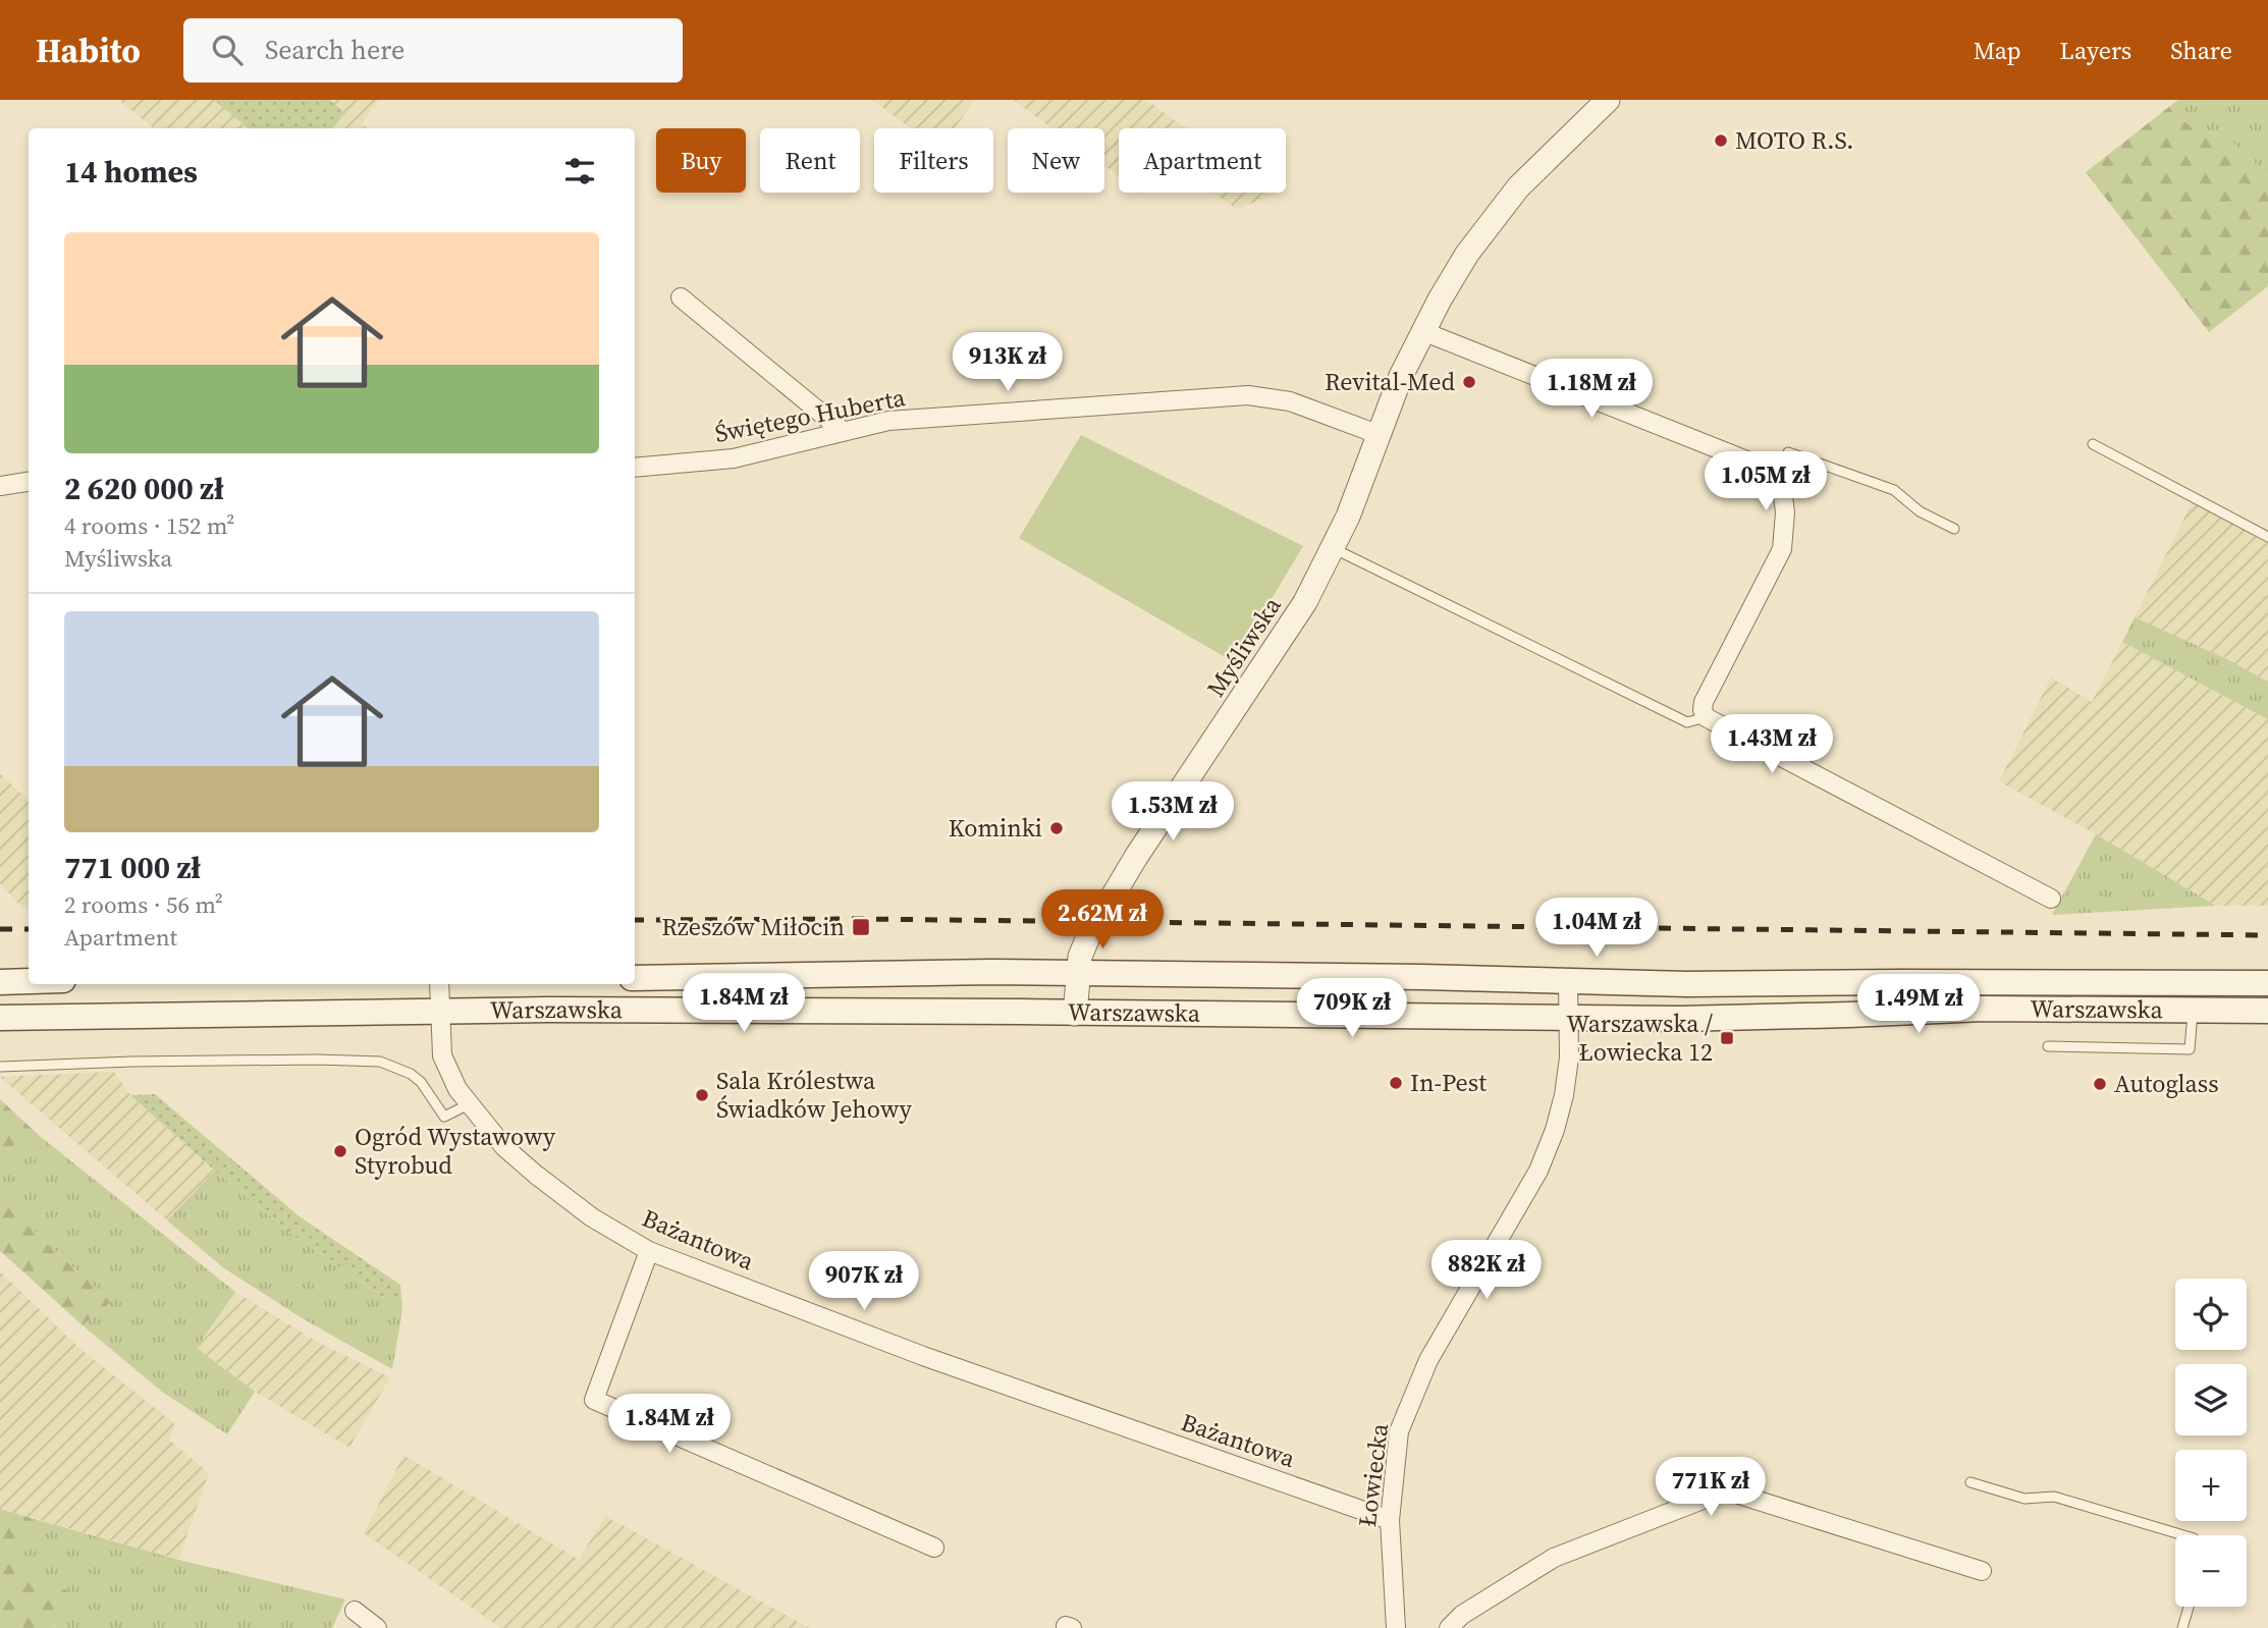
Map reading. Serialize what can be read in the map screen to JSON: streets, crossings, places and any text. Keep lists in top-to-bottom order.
{
  "streets": {
    "main road": ["Warszawska"],
    "street": [
      "Świętego Huberta",
      "Myśliwska",
      "Bażantowa",
      "Łowiecka"
    ]
  },
  "crossings": [
    ["Świętego Huberta", "Myśliwska"],
    ["Myśliwska", "Warszawska"],
    ["Warszawska", "Bażantowa"],
    ["Warszawska", "Łowiecka"],
    ["Bażantowa", "Łowiecka"]
  ],
  "places": {
    "other": [
      "MOTO R.S.",
      "Revital-Med",
      "Kominki",
      "In-Pest",
      "Autoglass",
      "Sala Królestwa Świadków Jehowy",
      "Ogród Wystawowy Styrobud"
    ],
    "transit": ["Rzeszów Miłocin", "Warszawska / Łowiecka 12"]
  },
  "page": {
    "header": "Habito",
    "search": "Search here",
    "nav": ["Map", "Layers", "Share"],
    "chip": [
      "Buy",
      "Rent",
      "Filters",
      "New",
      "Apartment"
    ],
    "heading": "14 homes",
    "list": [
      {
        "name": "2 620 000 zł",
        "note": "4 rooms · 152 m² · Myśliwska"
      },
      {
        "name": "771 000 zł",
        "note": "2 rooms · 56 m² · Apartment"
      }
    ],
    "price": [
      "913K zł",
      "1.18M zł",
      "1.05M zł",
      "1.43M zł",
      "1.53M zł",
      "2.62M zł",
      "1.04M zł",
      "1.84M zł",
      "1.49M zł",
      "709K zł",
      "882K zł",
      "907K zł",
      "1.84M zł",
      "771K zł"
    ],
    "map_buttons": ["+", "−"]
  }
}
